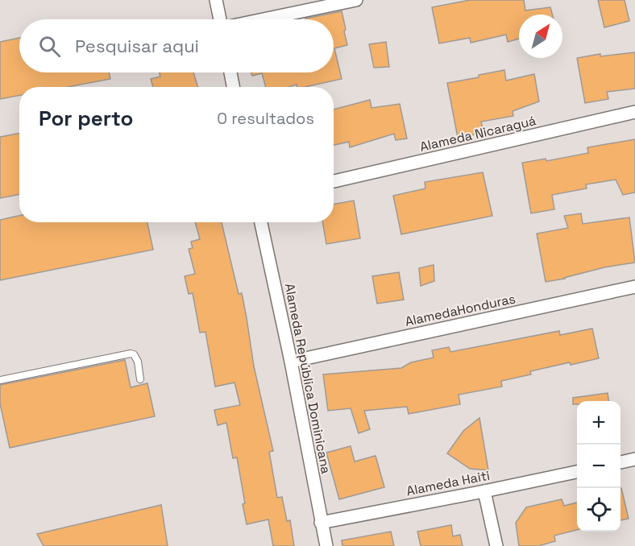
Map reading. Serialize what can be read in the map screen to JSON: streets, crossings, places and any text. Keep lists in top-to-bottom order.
{
  "streets": {
    "street": [
      "Alameda Nicaraguá",
      "AlamedaHonduras",
      "Alameda República Dominicana",
      "Alameda Haiti"
    ]
  },
  "crossings": [
    ["AlamedaHonduras", "Alameda República Dominicana"],
    ["Alameda República Dominicana", "Alameda Haiti"]
  ],
  "north": "top right",
  "page": {
    "search": "Pesquisar aqui",
    "heading": ["Por perto", "0 resultados"],
    "map_buttons": ["+", "−"]
  }
}
